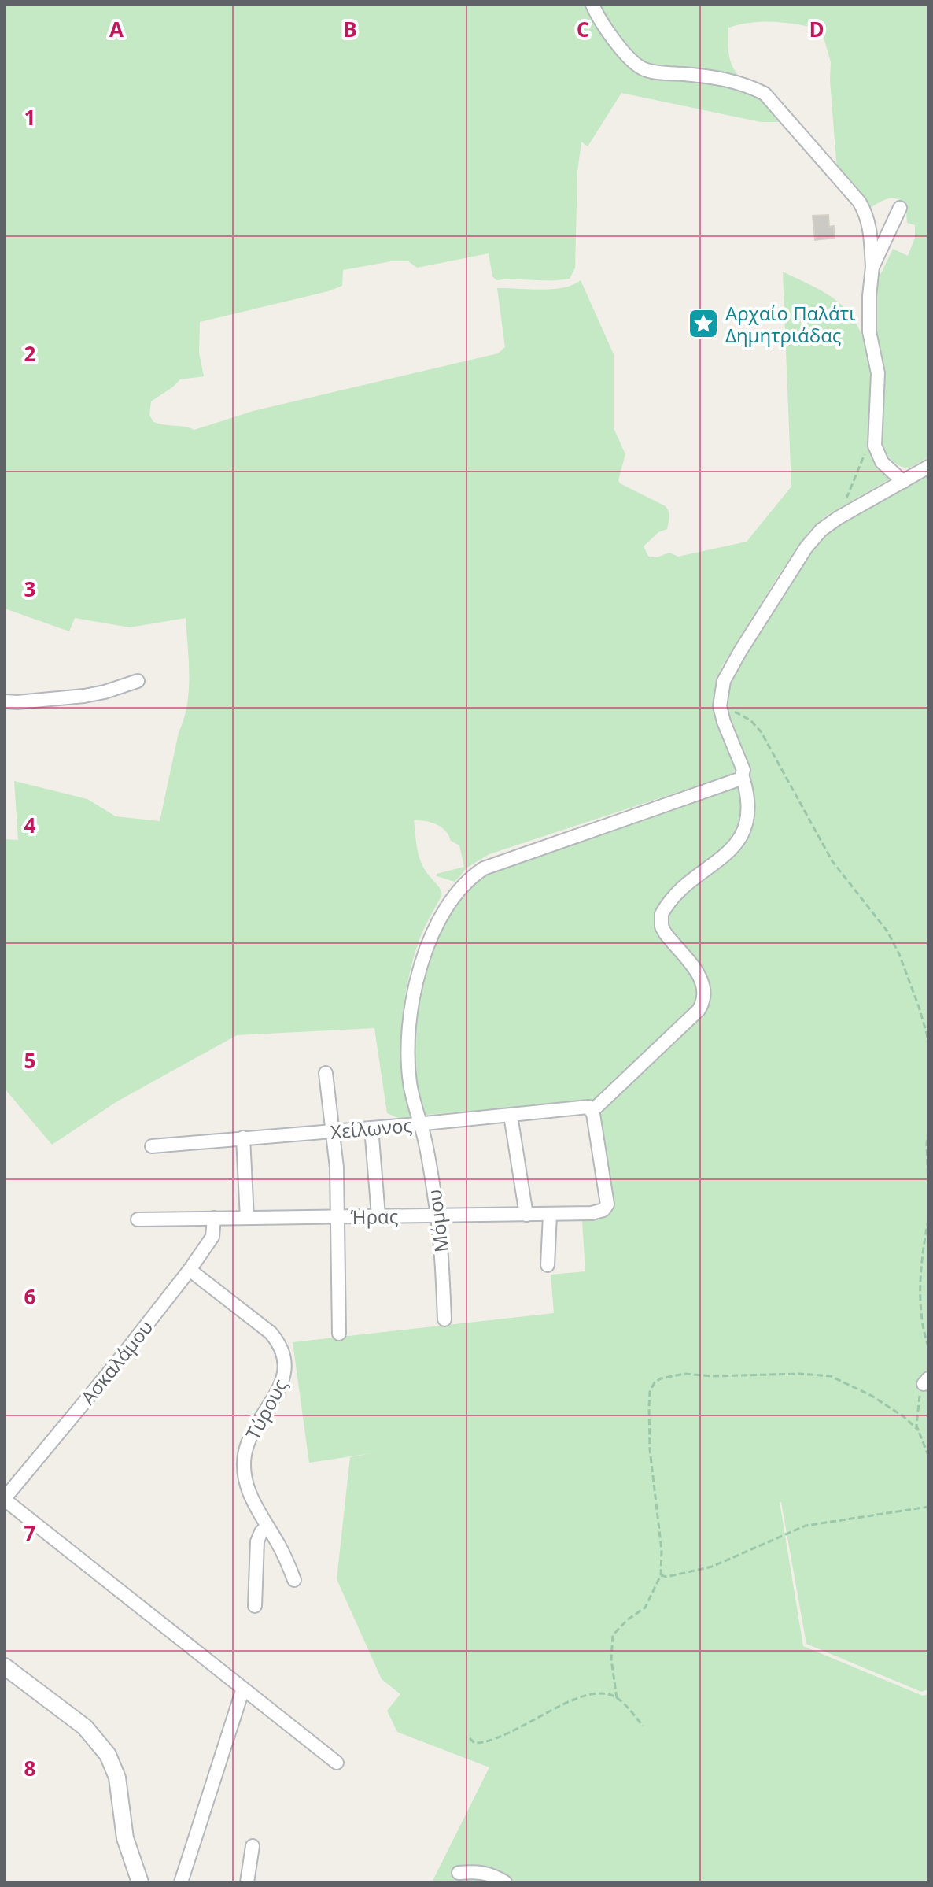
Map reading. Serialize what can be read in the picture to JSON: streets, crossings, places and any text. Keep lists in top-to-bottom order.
{
  "streets": {
    "street": [
      "Χείλωνος",
      "Ήρας",
      "Μόμου",
      "Ασκαλάμου",
      "Τύρους"
    ]
  },
  "crossings": [
    ["Χείλωνος", "Ήρας"],
    ["Χείλωνος", "Μόμου"],
    ["Ήρας", "Μόμου"],
    ["Ήρας", "Ασκαλάμου"],
    ["Ασκαλάμου", "Τύρους"]
  ],
  "places": {
    "place": ["Αρχαίο Παλάτι Δημητριάδας"]
  },
  "grid": {
    "columns": [
      "A",
      "B",
      "C",
      "D"
    ],
    "rows": [
      "1",
      "2",
      "3",
      "4",
      "5",
      "6",
      "7",
      "8"
    ]
  }
}
